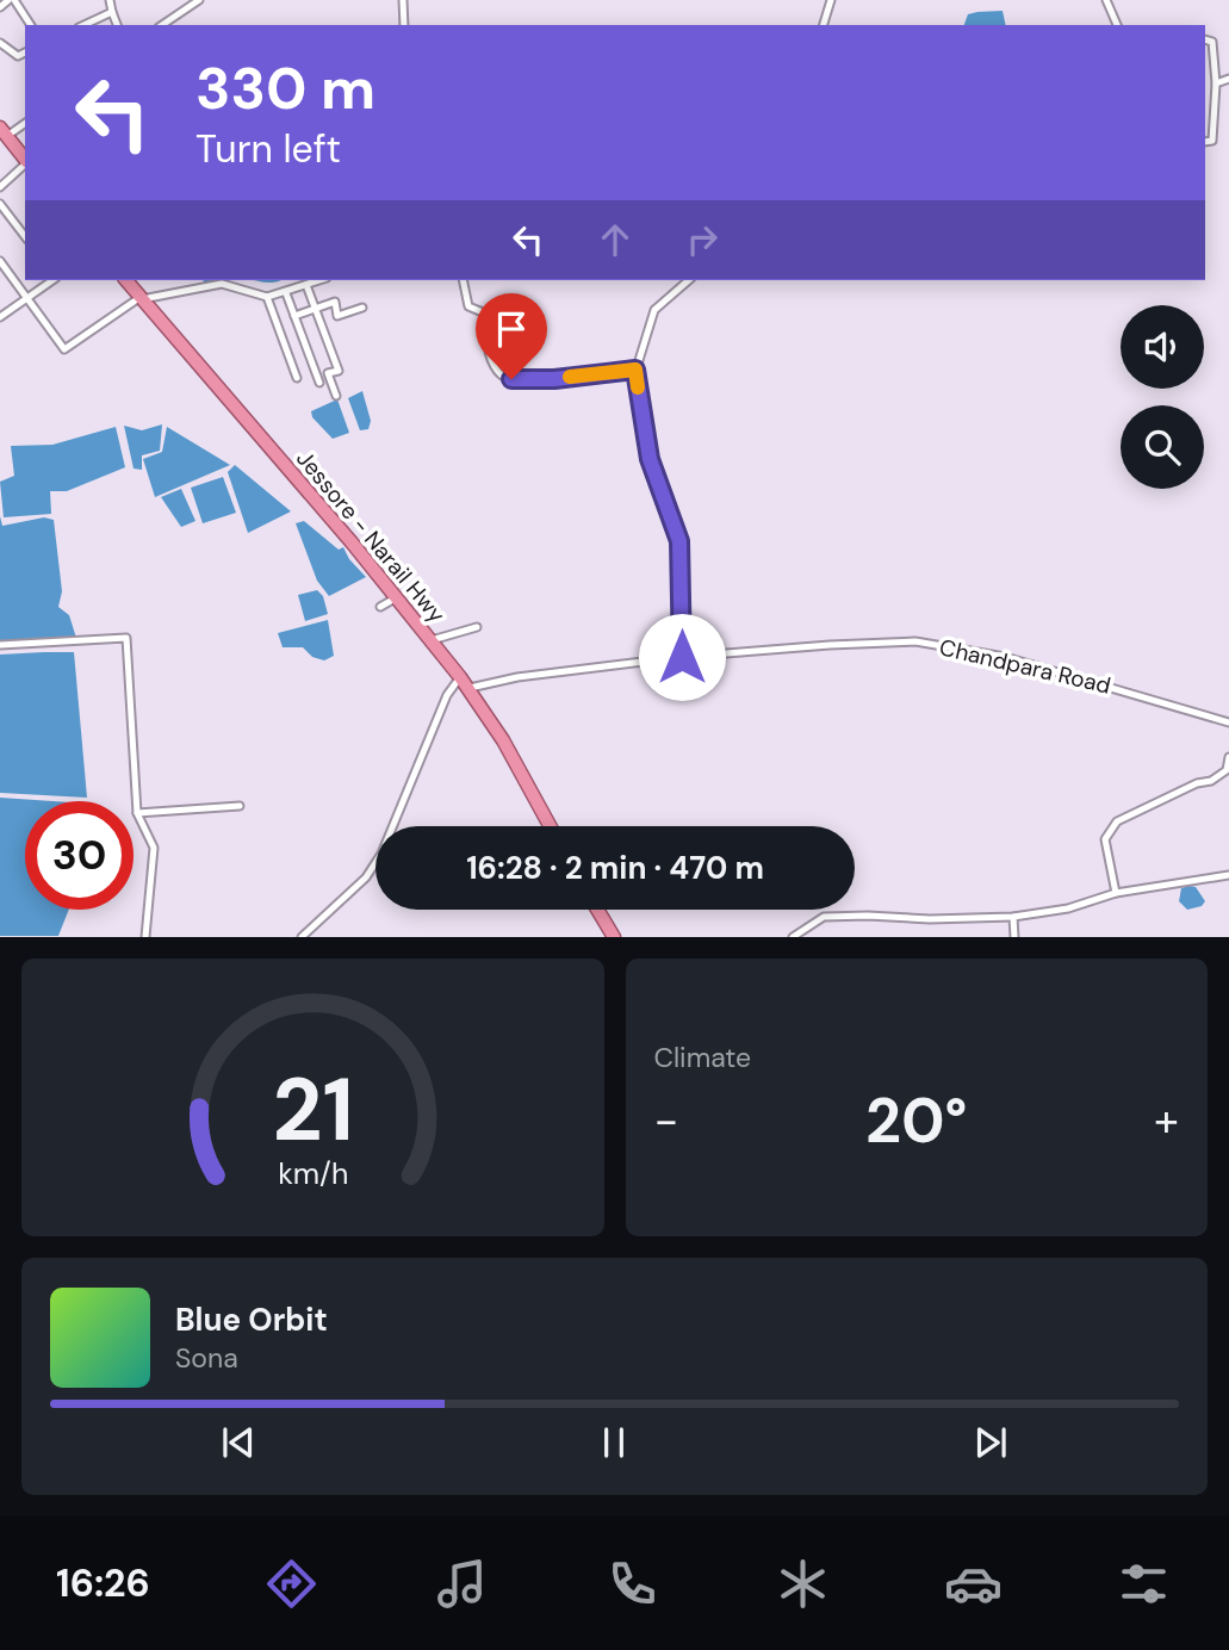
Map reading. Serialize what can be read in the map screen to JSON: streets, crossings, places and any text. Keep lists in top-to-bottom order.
{
  "streets": {
    "highway": ["Jessore - Narail Hwy"],
    "street": ["Chandpara Road"]
  },
  "crossings": [
    ["Jessore - Narail Hwy", "Chandpara Road"]
  ],
  "page": {
    "turn": ["330 m", "Turn left"],
    "limit": "30",
    "trip": "16:28 · 2 min · 470 m",
    "tile": "Climate",
    "heat": ["−", "20°", "+"],
    "song": ["Blue Orbit", "Sona"],
    "tabs": "16:26",
    "gauge": ["21", "km/h"]
  }
}
